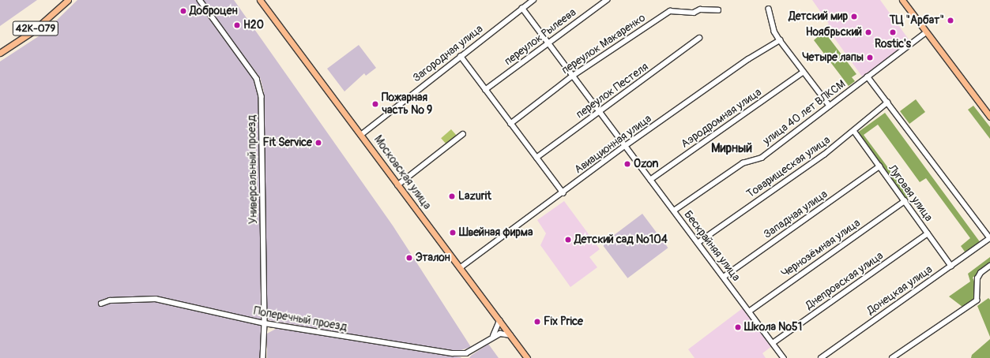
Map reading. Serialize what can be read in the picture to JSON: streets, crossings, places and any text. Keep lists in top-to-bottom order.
{
  "streets": {
    "main road": ["42К-079", "Московская улица"],
    "street": [
      "переулок Рылеева",
      "переулок Макаренко",
      "Загородная улица",
      "переулок Пестеля",
      "улица 40 лет ВЛКСМ",
      "Аэродромная улица",
      "Авиационная улица",
      "Товарищеская улица",
      "Универсальный проезд",
      "Луговая улица",
      "Западная улица",
      "Бескрайняя улица",
      "Чернозёмная улица",
      "Днепровская улица",
      "Донецкая улица",
      "Поперечный проезд"
    ]
  },
  "crossings": [
    ["переулок Рылеева", "Бескрайняя улица"],
    ["переулок Макаренко", "Бескрайняя улица"],
    ["Загородная улица", "Московская улица"],
    ["Загородная улица", "Бескрайняя улица"],
    ["переулок Пестеля", "Бескрайняя улица"],
    ["улица 40 лет ВЛКСМ", "Бескрайняя улица"],
    ["Аэродромная улица", "Бескрайняя улица"],
    ["Авиационная улица", "Московская улица"],
    ["Авиационная улица", "Бескрайняя улица"],
    ["Товарищеская улица", "Луговая улица"],
    ["Товарищеская улица", "Бескрайняя улица"],
    ["Универсальный проезд", "Поперечный проезд"],
    ["Московская улица", "Поперечный проезд"],
    ["Луговая улица", "Западная улица"],
    ["Луговая улица", "Чернозёмная улица"],
    ["Луговая улица", "Днепровская улица"],
    ["Луговая улица", "Донецкая улица"],
    ["Западная улица", "Бескрайняя улица"],
    ["Бескрайняя улица", "Чернозёмная улица"],
    ["Бескрайняя улица", "Днепровская улица"]
  ],
  "districts": ["Мирный"],
  "places": [
    "Доброцен",
    "Детский мир",
    "ТЦ \"Арбат\"",
    "Н2О",
    "Ноябрьский",
    "Rostic's",
    "Четыре лапы",
    "Пожарная часть № 9",
    "Fit Service",
    "Ozon",
    "Lazurit",
    "Швейная фирма",
    "Детский сад №104",
    "Эталон",
    "Fix Price",
    "Школа №51"
  ]
}
